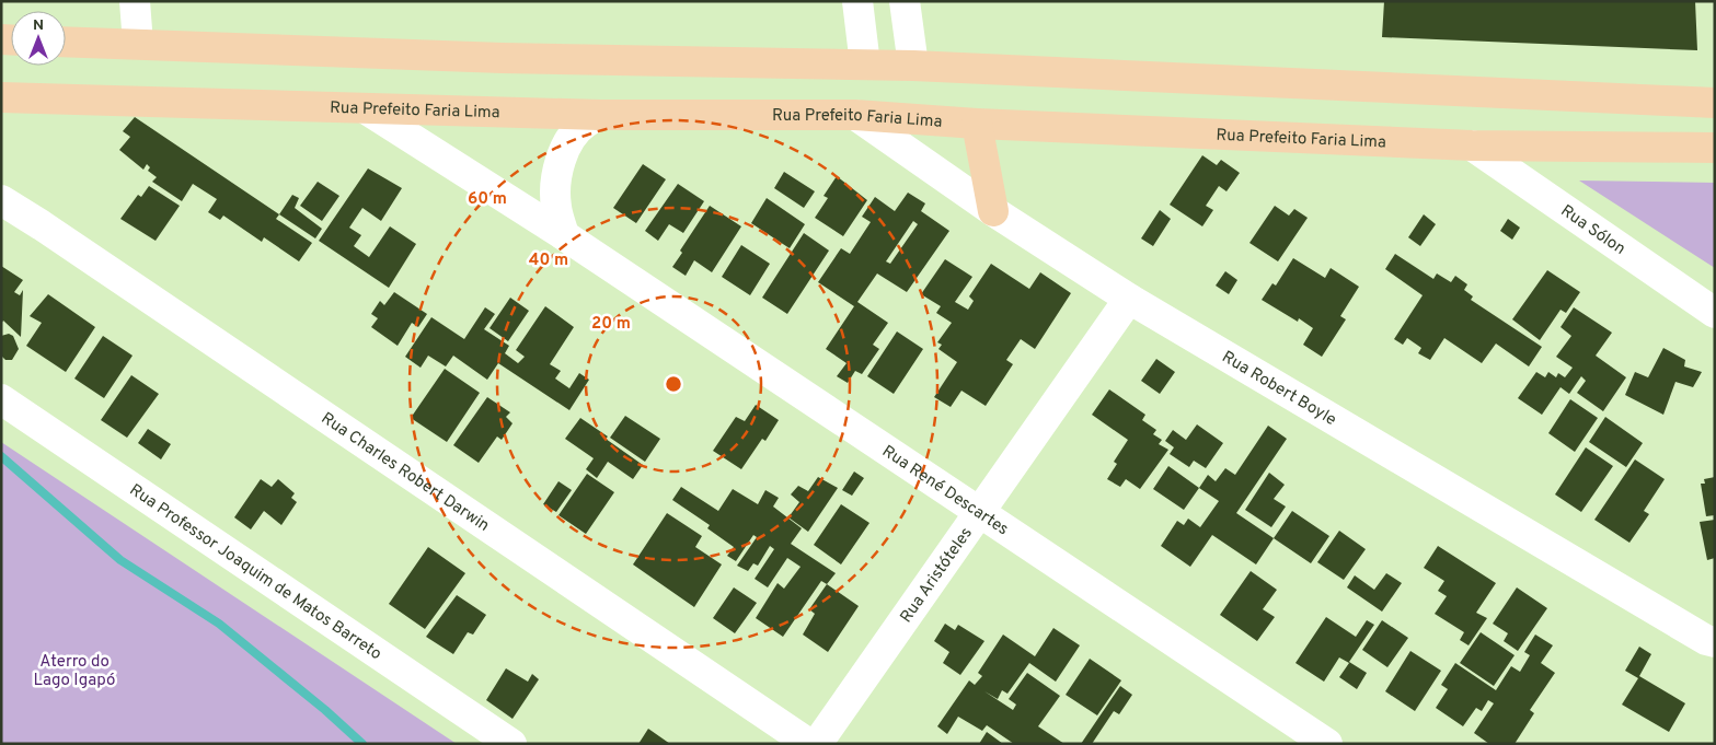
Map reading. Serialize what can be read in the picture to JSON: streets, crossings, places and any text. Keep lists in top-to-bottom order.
{
  "streets": {
    "main road": ["Rua Prefeito Faria Lima"],
    "street": [
      "Rua Sólon",
      "Rua Robert Boyle",
      "Rua Charles Robert Darwin",
      "Rua René Descartes",
      "Rua Professor Joaquim de Matos Barreto",
      "Rua Aristóteles"
    ]
  },
  "crossings": [
    ["Rua Prefeito Faria Lima", "Rua Sólon"],
    ["Rua Prefeito Faria Lima", "Rua Robert Boyle"],
    ["Rua Prefeito Faria Lima", "Rua René Descartes"],
    ["Rua Robert Boyle", "Rua Aristóteles"],
    ["Rua René Descartes", "Rua Aristóteles"]
  ],
  "parks": ["Aterro do Lago Igapó"],
  "north": "top",
  "rings": ["60 m", "40 m", "20 m"]
}
